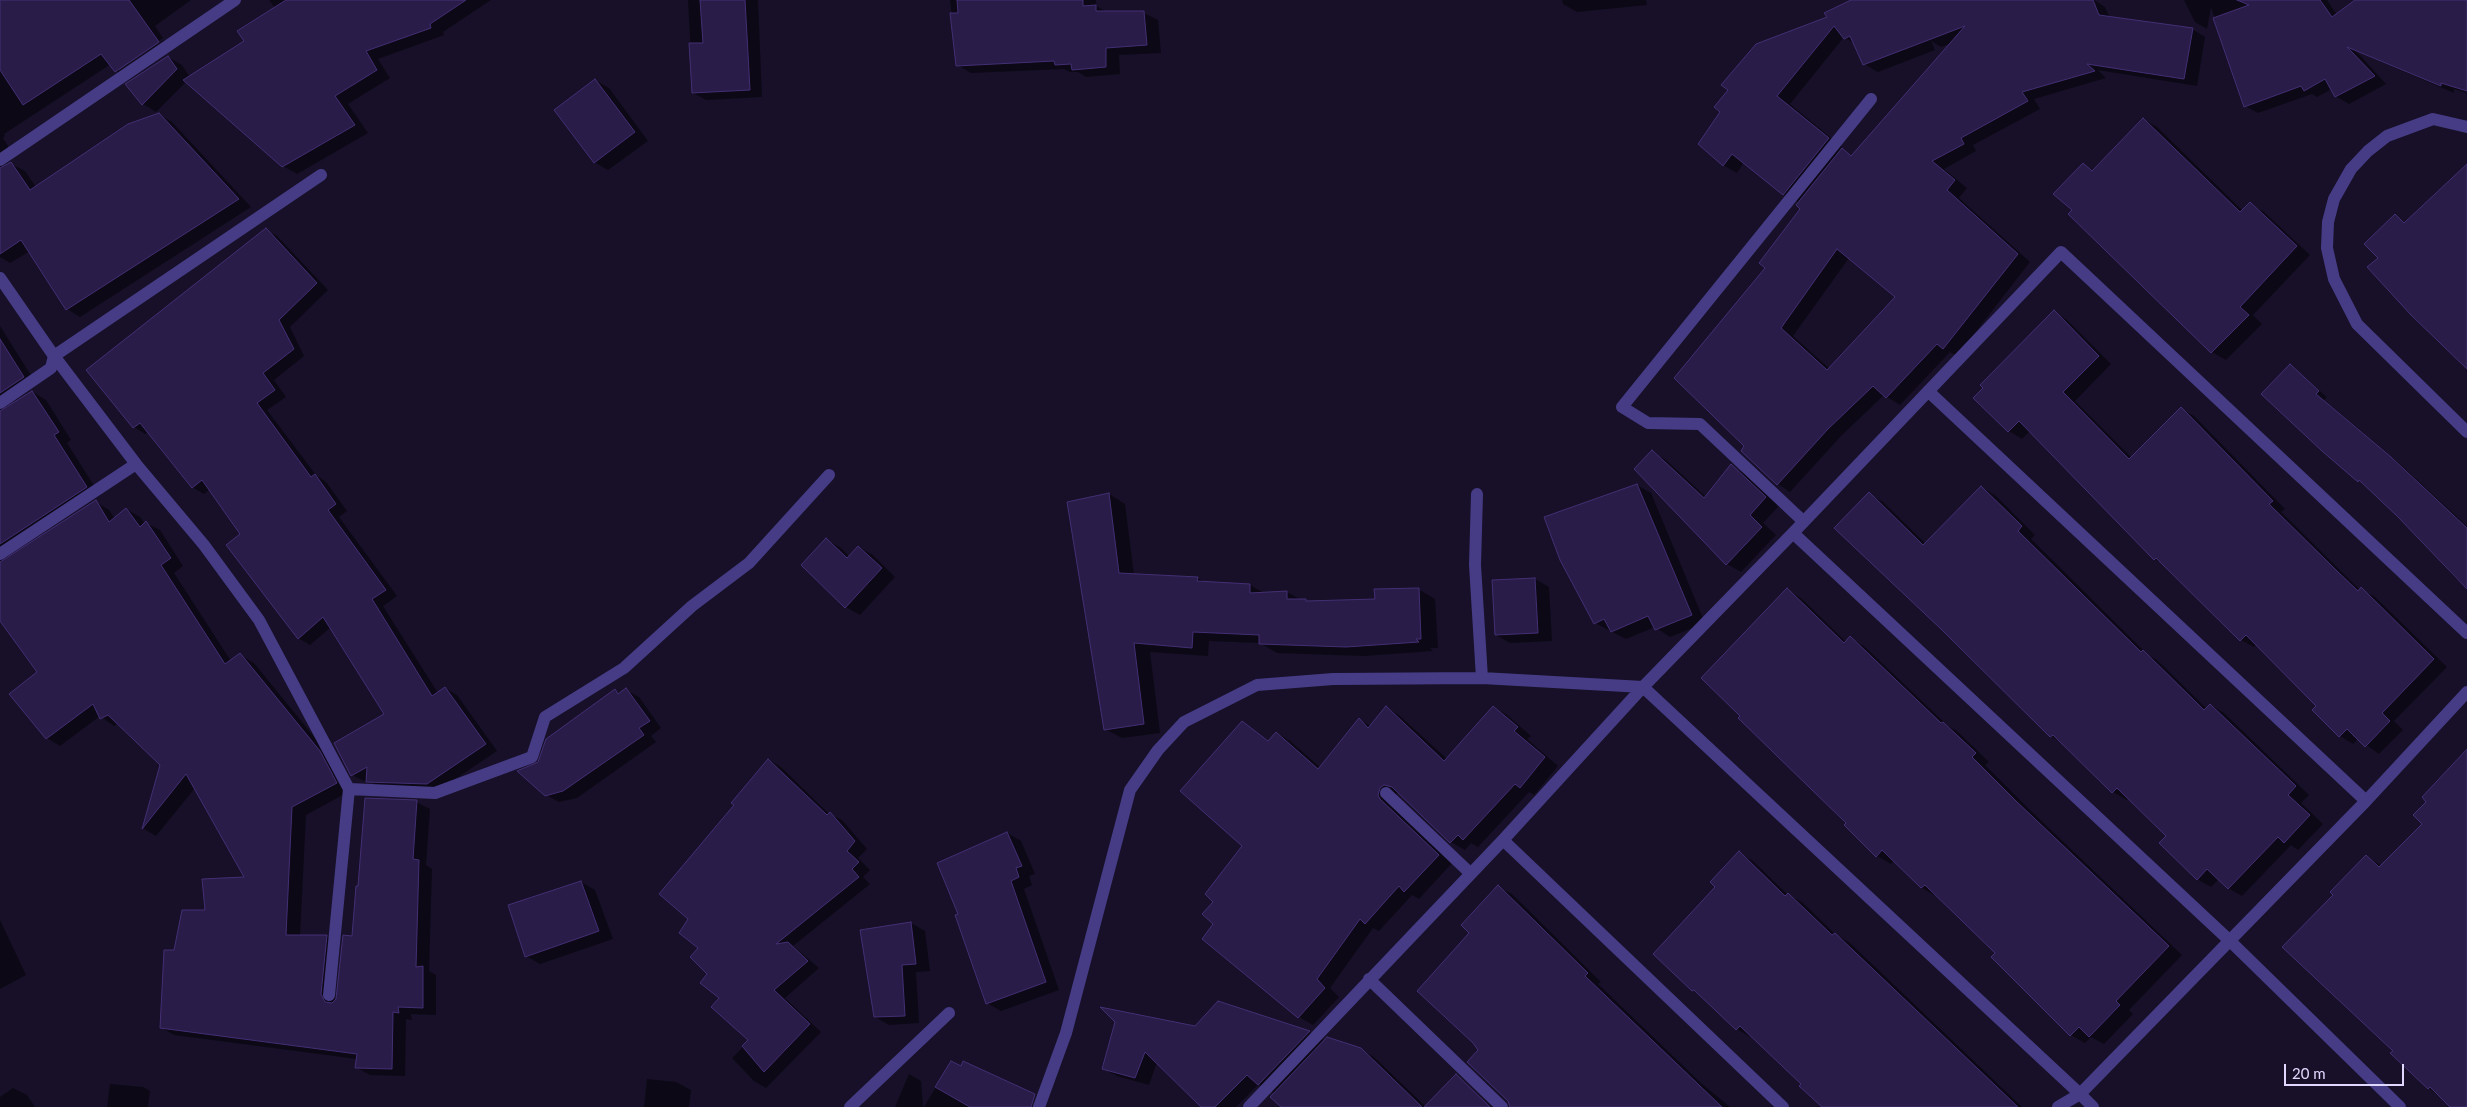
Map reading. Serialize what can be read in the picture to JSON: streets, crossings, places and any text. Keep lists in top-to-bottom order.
{
  "scale_bar": "20 m"
}
